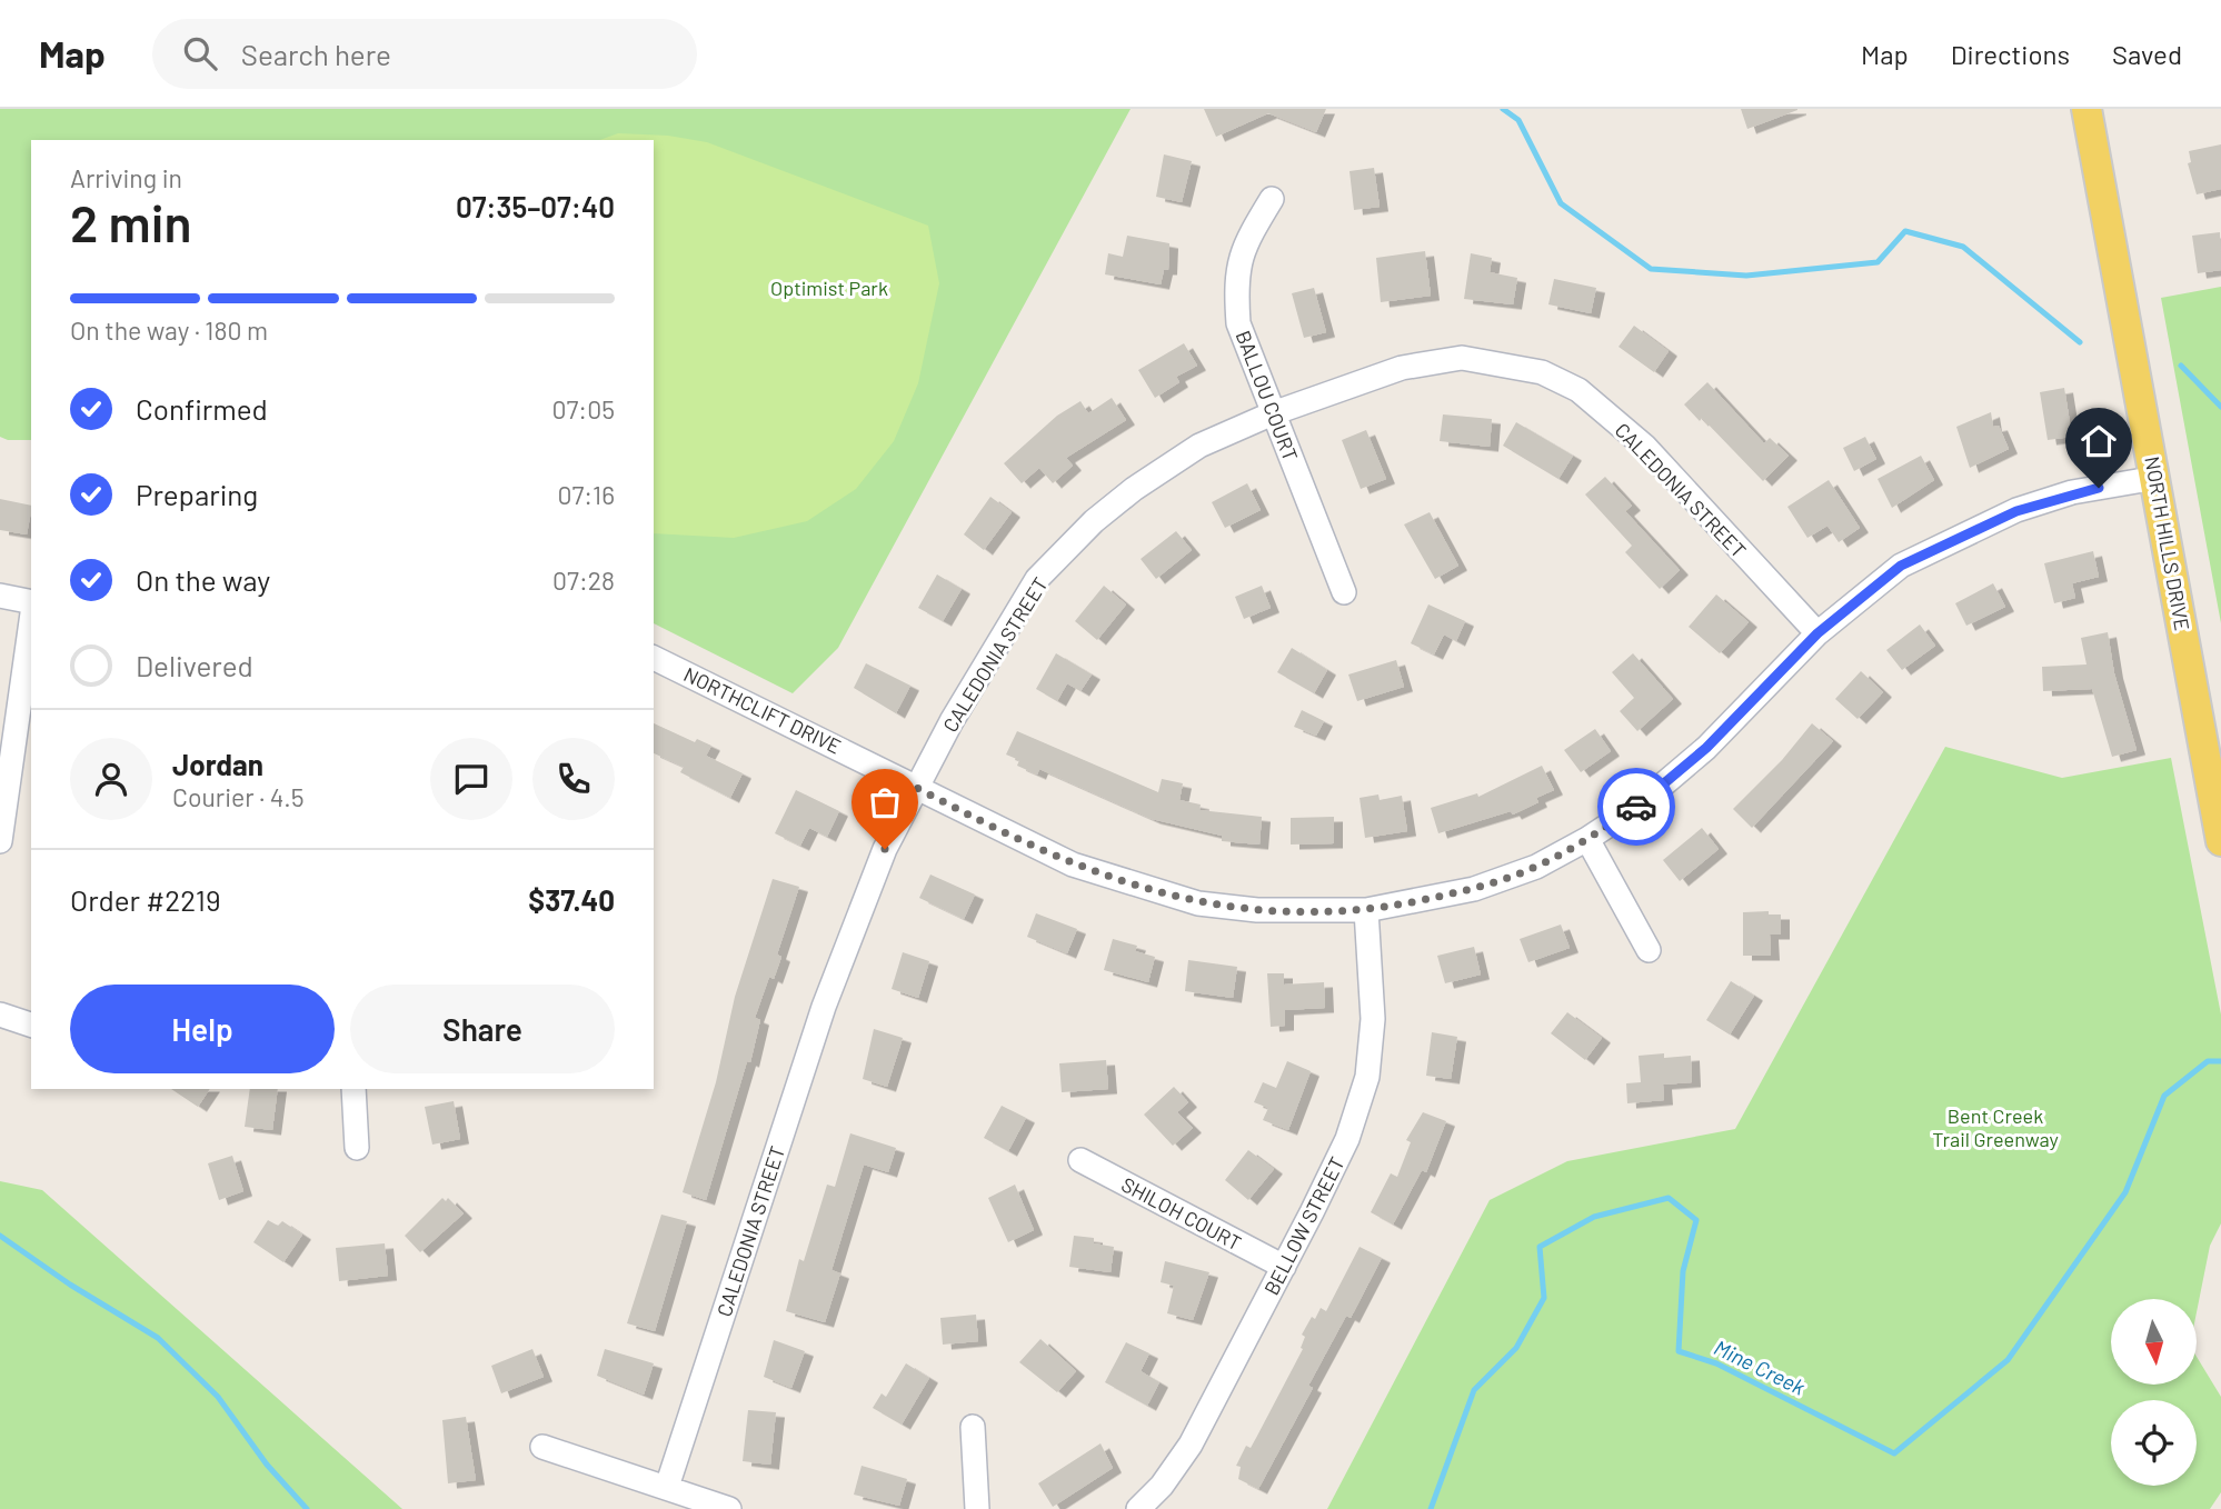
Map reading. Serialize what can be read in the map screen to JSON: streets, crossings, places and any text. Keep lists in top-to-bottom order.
{
  "streets": {
    "main road": ["NORTH HILLS DRIVE"],
    "street": [
      "BALLOU COURT",
      "CALEDONIA STREET",
      "NORTHCLIFT DRIVE",
      "SHILOH COURT",
      "BELLOW STREET"
    ]
  },
  "crossings": [
    ["BALLOU COURT", "CALEDONIA STREET"],
    ["CALEDONIA STREET", "NORTHCLIFT DRIVE"],
    ["NORTH HILLS DRIVE", "NORTHCLIFT DRIVE"],
    ["NORTHCLIFT DRIVE", "BELLOW STREET"],
    ["SHILOH COURT", "BELLOW STREET"]
  ],
  "water": ["Mine Creek"],
  "parks": ["Optimist Park", "Bent Creek Trail Greenway"],
  "north": "bottom",
  "page": {
    "header": "Map",
    "search": "Search here",
    "nav": ["Map", "Directions", "Saved"],
    "heading": ["2 min", "Arriving in", "07:35–07:40"],
    "panel": [
      "Jordan",
      "Courier · 4.5",
      "Order #2219",
      "$37.40"
    ],
    "bar": "On the way · 180 m",
    "list": [
      ["Confirmed", "07:05"],
      ["Preparing", "07:16"],
      ["On the way", "07:28"],
      "Delivered"
    ],
    "buttons": ["Help", "Share"]
  }
}
